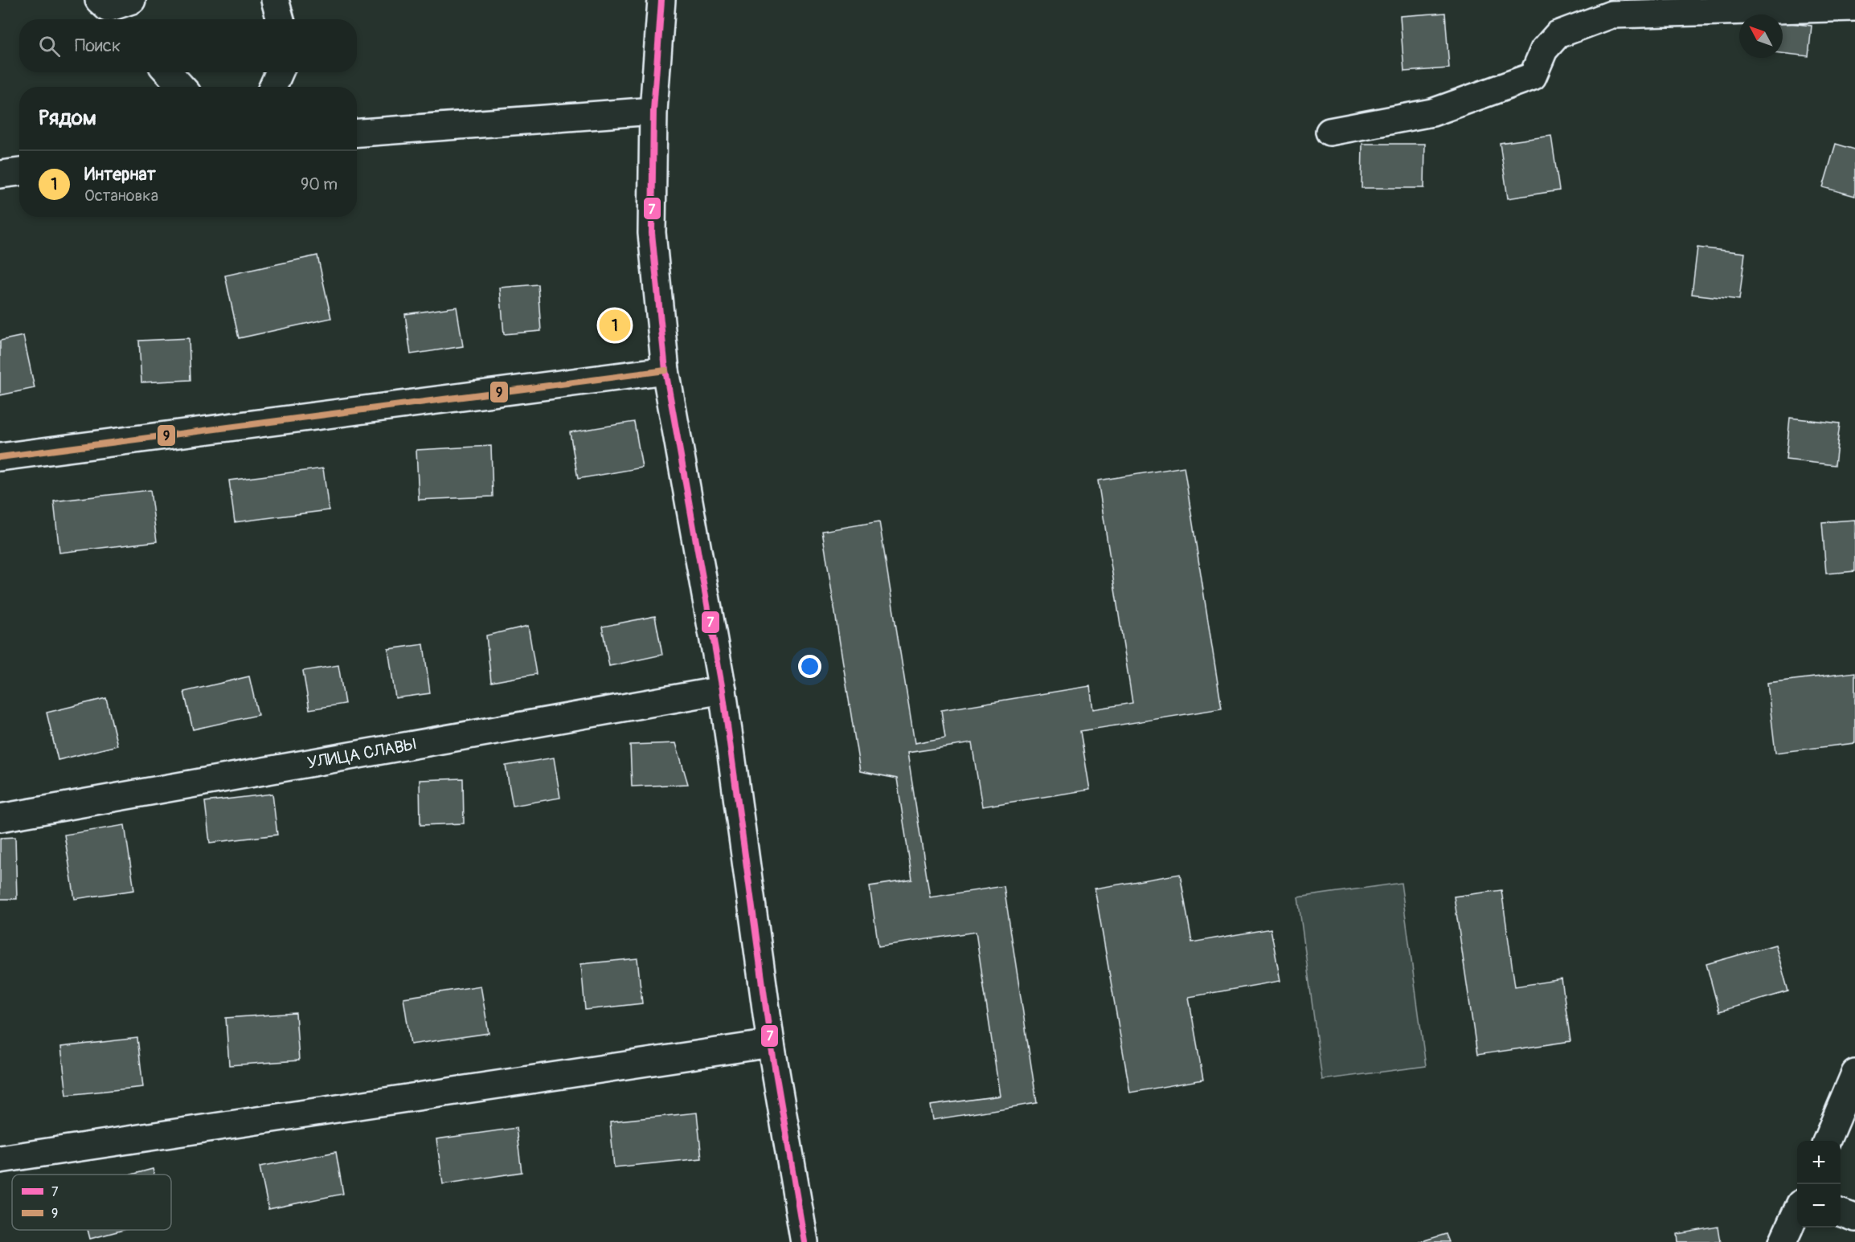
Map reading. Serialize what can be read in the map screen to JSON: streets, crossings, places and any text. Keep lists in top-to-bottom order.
{
  "streets": {
    "street": ["УЛИЦА СЛАВЫ"]
  },
  "lines": ["transit line 7", "transit line 9"],
  "legend": ["7", "9"],
  "north": "top left",
  "page": {
    "search": "Поиск",
    "heading": "Рядом",
    "list": [
      {
        "mark": "1",
        "name": "Интернат",
        "note": "Остановка",
        "value": "90 m"
      }
    ],
    "pins": "1",
    "map_buttons": ["+", "−"]
  }
}
